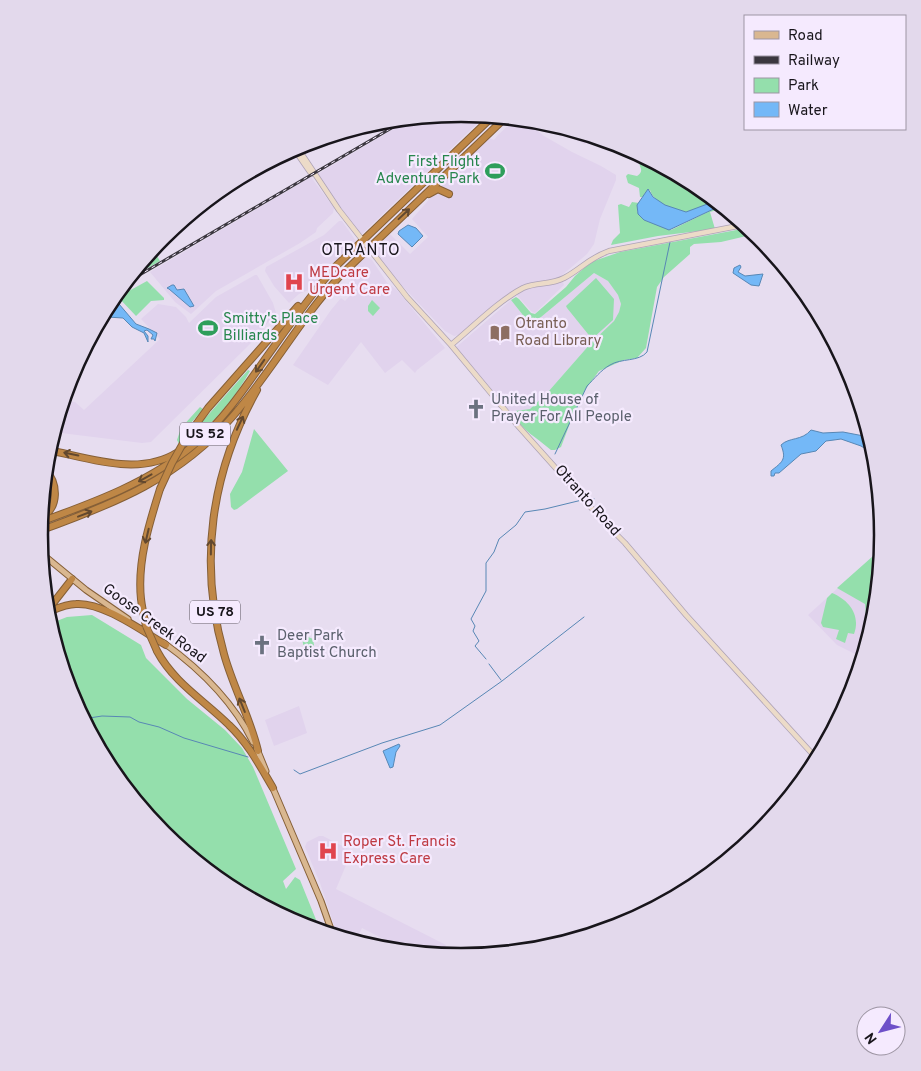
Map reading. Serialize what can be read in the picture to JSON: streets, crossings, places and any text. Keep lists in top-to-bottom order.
{
  "streets": {
    "highway": ["US 52", "US 78"],
    "main road": ["Goose Creek Road"],
    "street": ["Otranto Road"]
  },
  "crossings": [
    ["US 52", "Otranto Road"],
    ["US 52", "US 78"],
    ["US 78", "Goose Creek Road"]
  ],
  "districts": ["OTRANTO"],
  "places": {
    "sports": ["First Flight Adventure Park", "Smitty's Place Billiards"],
    "hospital": ["MEDcare Urgent Care", "Roper St. Francis Express Care"],
    "library": ["Otranto Road Library"],
    "church": ["United House of Prayer For All People", "Deer Park Baptist Church"]
  },
  "legend": [
    "Road",
    "Railway",
    "Park",
    "Water"
  ],
  "north": "bottom left"
}
